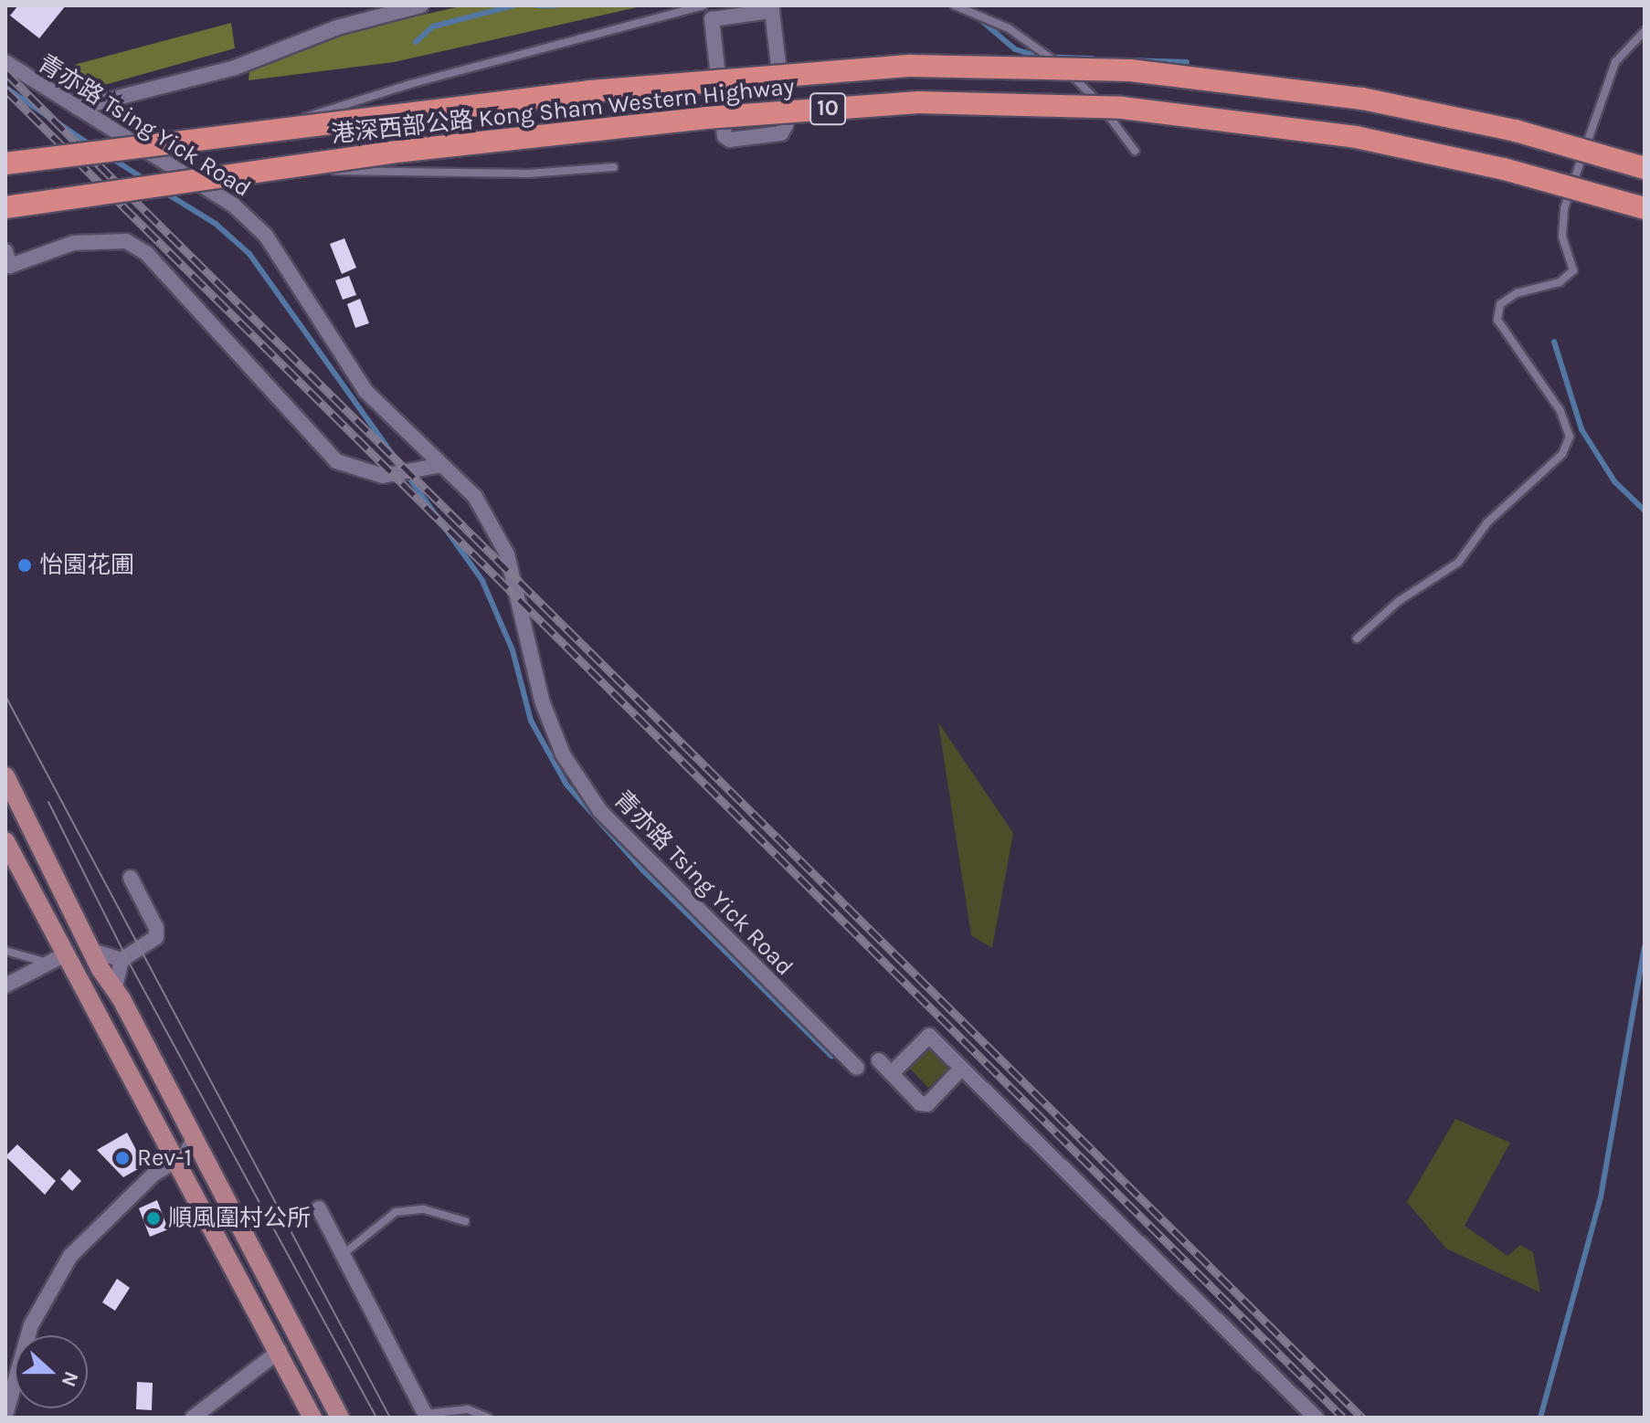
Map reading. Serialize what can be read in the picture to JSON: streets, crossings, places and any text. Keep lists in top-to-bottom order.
{
  "streets": {
    "highway": ["10", "港深西部公路 Kong Sham Western Highway"],
    "street": ["青亦路 Tsing Yick Road"]
  },
  "places": ["怡園花圃", "Rev-1", "順風圍村公所"],
  "north": "right"
}
